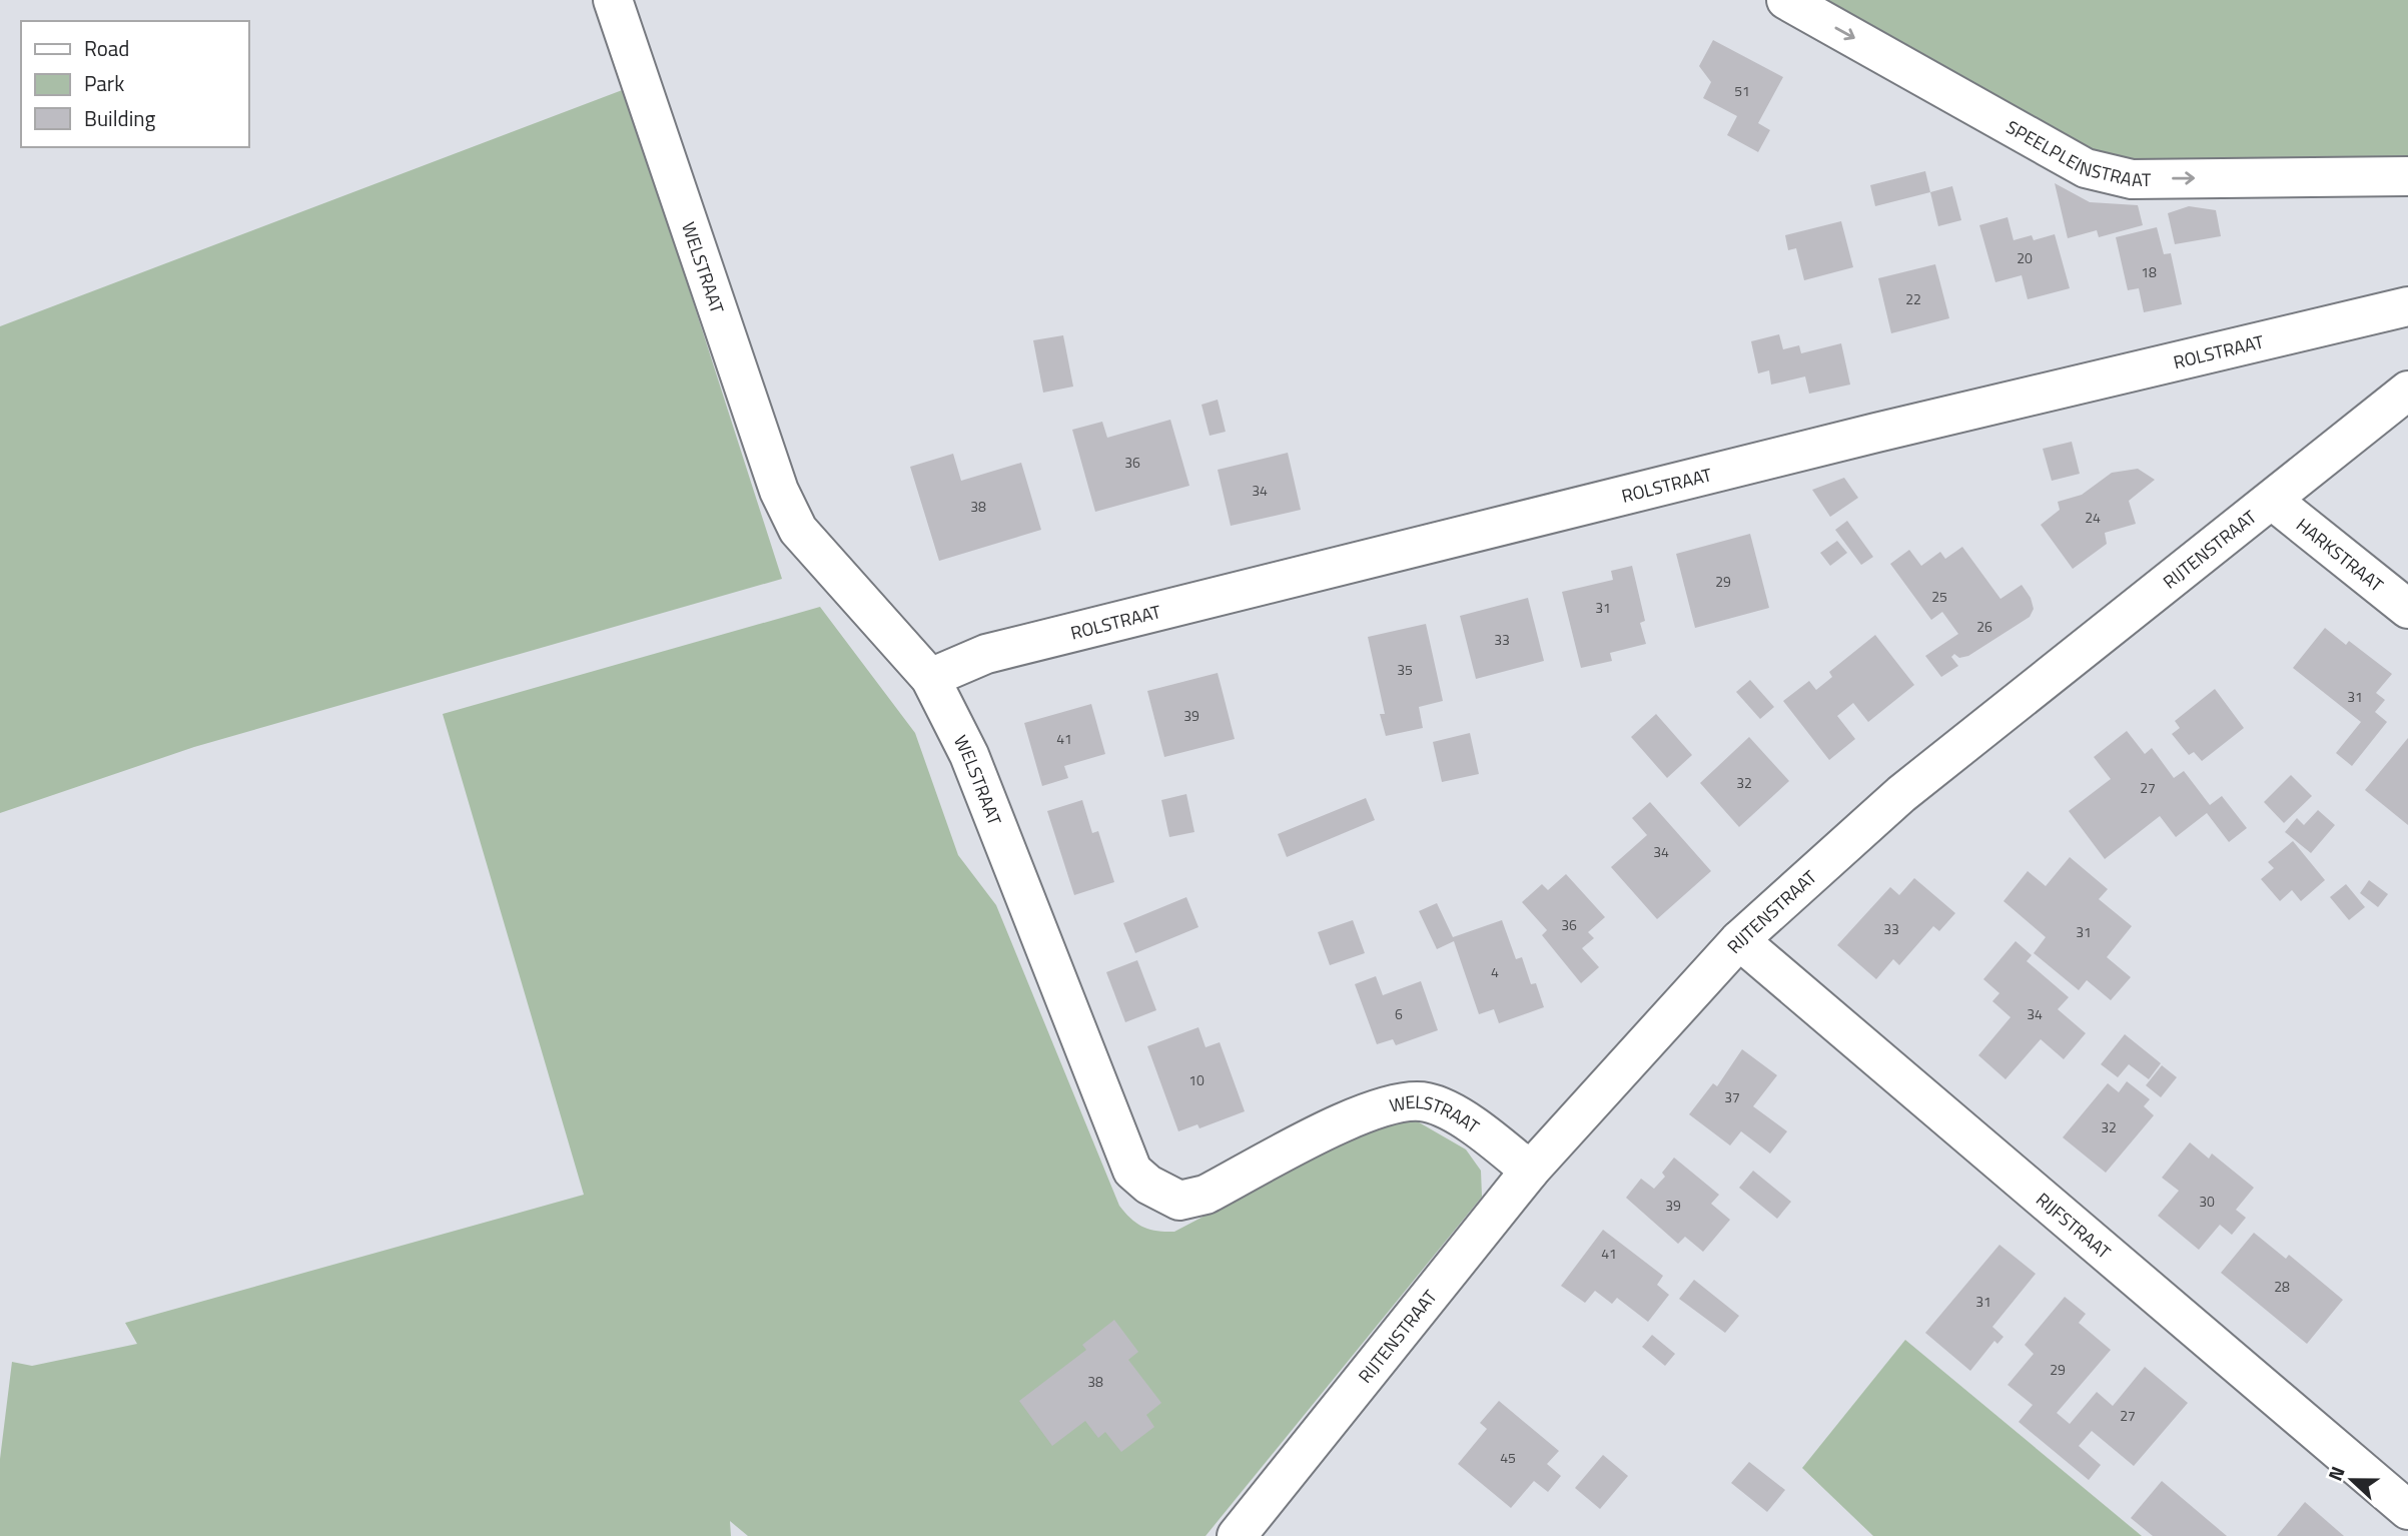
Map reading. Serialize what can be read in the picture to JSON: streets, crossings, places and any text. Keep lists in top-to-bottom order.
{
  "streets": {
    "street": [
      "SPEELPLEINSTRAAT",
      "WELSTRAAT",
      "ROLSTRAAT",
      "RIJTENSTRAAT",
      "HARKSTRAAT",
      "RIJFSTRAAT"
    ]
  },
  "crossings": [
    ["WELSTRAAT", "ROLSTRAAT"],
    ["WELSTRAAT", "RIJTENSTRAAT"],
    ["RIJTENSTRAAT", "HARKSTRAAT"],
    ["RIJTENSTRAAT", "RIJFSTRAAT"]
  ],
  "one_way": ["SPEELPLEINSTRAAT"],
  "house_numbers": [
    "51",
    "20",
    "18",
    "22",
    "36",
    "34",
    "38",
    "24",
    "29",
    "25",
    "31",
    "26",
    "33",
    "35",
    "31",
    "39",
    "41",
    "32",
    "27",
    "34",
    "36",
    "33",
    "31",
    "4",
    "6",
    "34",
    "10",
    "37",
    "32",
    "30",
    "39",
    "41",
    "28",
    "31",
    "29",
    "38",
    "27",
    "45"
  ],
  "legend": ["Road", "Park", "Building"],
  "north": "left"
}
